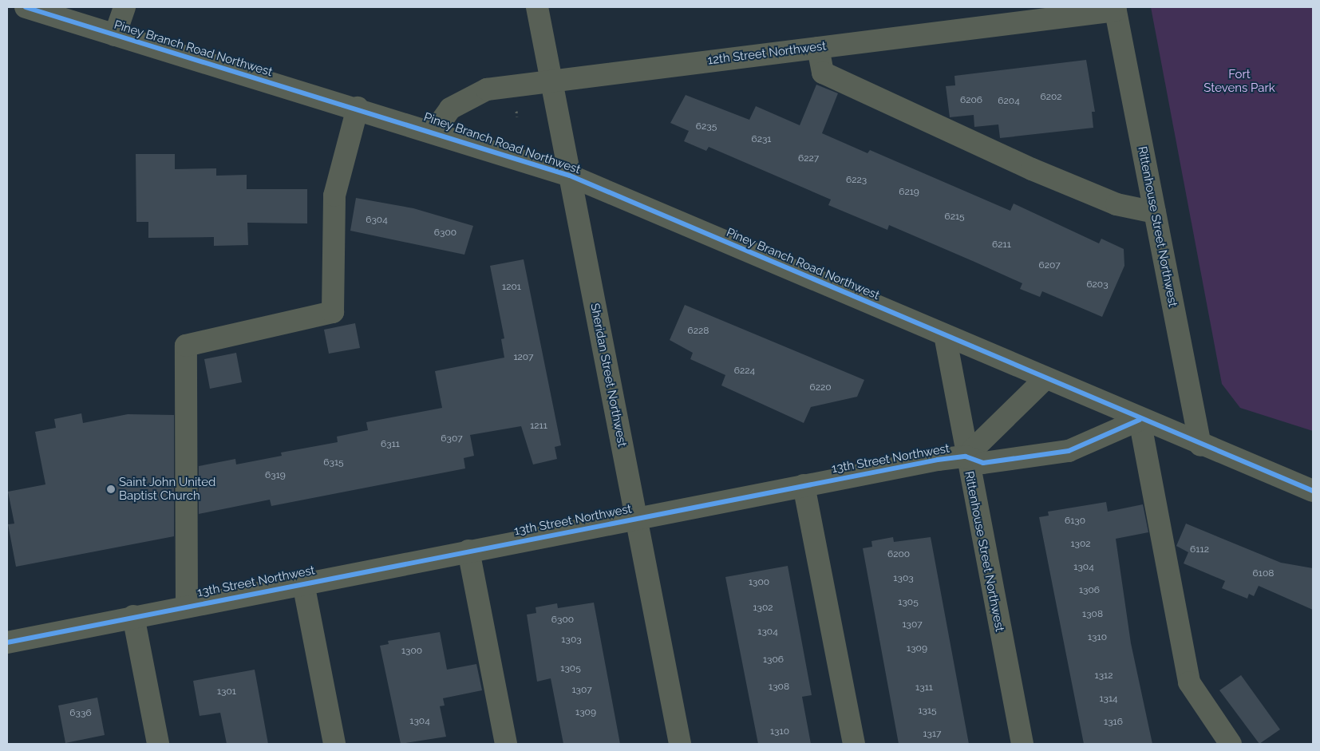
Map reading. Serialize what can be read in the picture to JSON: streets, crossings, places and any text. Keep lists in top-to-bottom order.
{
  "streets": {
    "street": [
      "Piney Branch Road Northwest",
      "12th Street Northwest",
      "Rittenhouse Street Northwest",
      "Sheridan Street Northwest",
      "13th Street Northwest"
    ]
  },
  "crossings": [
    ["Piney Branch Road Northwest", "12th Street Northwest"],
    ["Piney Branch Road Northwest", "Rittenhouse Street Northwest"],
    ["Piney Branch Road Northwest", "Sheridan Street Northwest"],
    ["12th Street Northwest", "Rittenhouse Street Northwest"],
    ["12th Street Northwest", "Sheridan Street Northwest"],
    ["Rittenhouse Street Northwest", "13th Street Northwest"],
    ["Sheridan Street Northwest", "13th Street Northwest"]
  ],
  "parks": ["Fort Stevens Park"],
  "places": ["Saint John United Baptist Church"],
  "house_numbers": [
    "6202",
    "6206",
    "6204",
    "6235",
    "6231",
    "6227",
    "6223",
    "6219",
    "6215",
    "6304",
    "6300",
    "6211",
    "6207",
    "6203",
    "1201",
    "6228",
    "1207",
    "6224",
    "6220",
    "1211",
    "6307",
    "6311",
    "6315",
    "6319",
    "6130",
    "1302",
    "6112",
    "6200",
    "1304",
    "6108",
    "1303",
    "1300",
    "1306",
    "1305",
    "1302",
    "1308",
    "6300",
    "1307",
    "1304",
    "1310",
    "1303",
    "1309",
    "1300",
    "1306",
    "1305",
    "1312",
    "1308",
    "1311",
    "1307",
    "1301",
    "1314",
    "1315",
    "1309",
    "6336",
    "1304",
    "1316",
    "1310",
    "1317"
  ]
}
